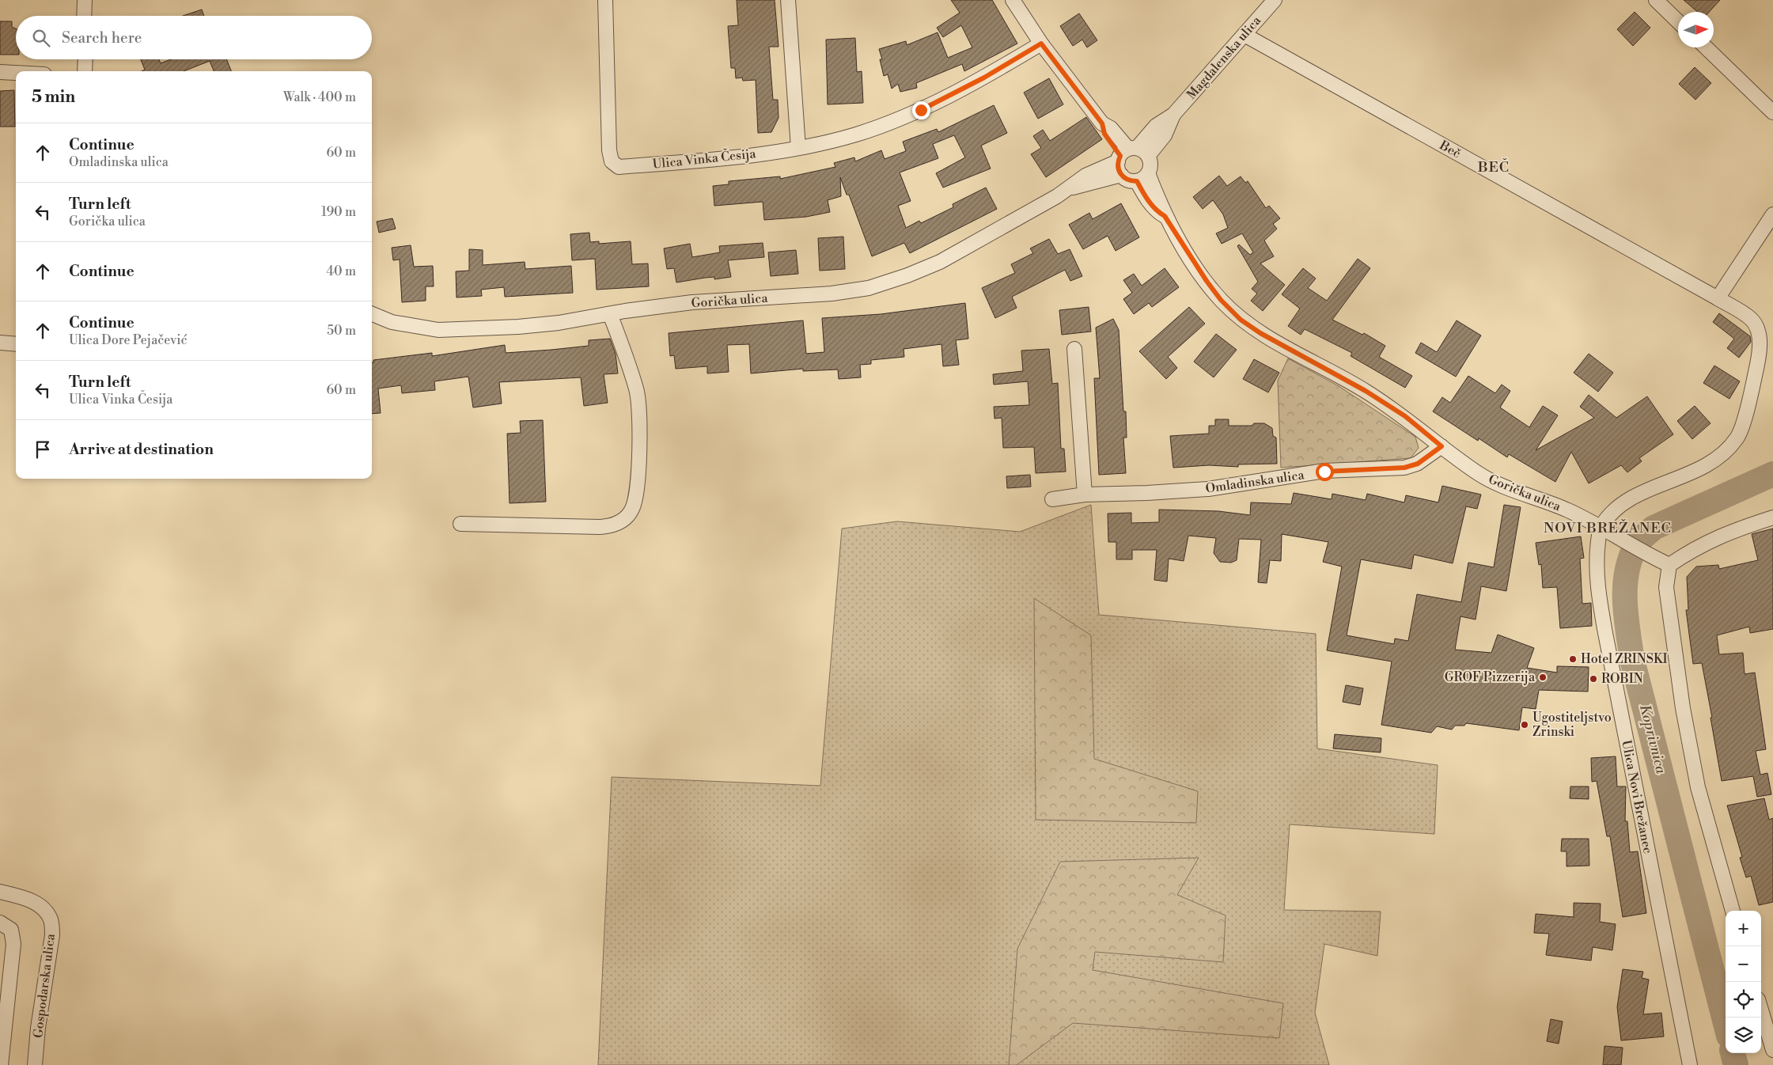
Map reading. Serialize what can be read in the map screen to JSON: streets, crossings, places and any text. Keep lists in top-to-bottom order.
{
  "streets": {
    "street": [
      "Magdalenska ulica",
      "Beč",
      "Ulica Vinka Česija",
      "Gorička ulica",
      "Omladinska ulica",
      "Ulica Novi Brežanec",
      "Gospodarska ulica"
    ]
  },
  "crossings": [
    ["Magdalenska ulica", "Beč"],
    ["Magdalenska ulica", "Gorička ulica"],
    ["Gorička ulica", "Omladinska ulica"],
    ["Gorička ulica", "Ulica Novi Brežanec"]
  ],
  "districts": ["BEČ", "NOVI BREŽANEC"],
  "water": ["Koprivnica"],
  "places": [
    "Hotel ZRINSKI",
    "GROF Pizzerija",
    "ROBIN",
    "Ugostiteljstvo Zrinski"
  ],
  "north": "right",
  "page": {
    "search": "Search here",
    "heading": ["5 min", "Walk · 400 m"],
    "list": [
      ["Continue", "Omladinska ulica", "60 m"],
      ["Turn left", "Gorička ulica", "190 m"],
      ["Continue", "40 m"],
      ["Continue", "Ulica Dore Pejačević", "50 m"],
      ["Turn left", "Ulica Vinka Česija", "60 m"],
      "Arrive at destination"
    ],
    "map_buttons": ["+", "−"]
  }
}
